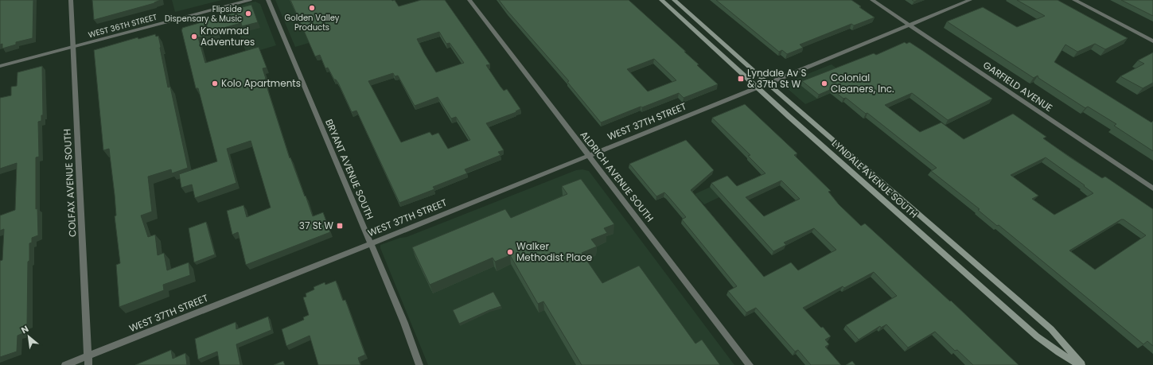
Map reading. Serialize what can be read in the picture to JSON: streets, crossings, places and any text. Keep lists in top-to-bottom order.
{
  "streets": {
    "main road": ["LYNDALE AVENUE SOUTH"],
    "street": [
      "WEST 36TH STREET",
      "GARFIELD AVENUE",
      "WEST 37TH STREET",
      "BRYANT AVENUE SOUTH",
      "ALDRICH AVENUE SOUTH",
      "COLFAX AVENUE SOUTH"
    ]
  },
  "crossings": [
    ["WEST 36TH STREET", "COLFAX AVENUE SOUTH"],
    ["WEST 37TH STREET", "BRYANT AVENUE SOUTH"],
    ["WEST 37TH STREET", "ALDRICH AVENUE SOUTH"],
    ["WEST 37TH STREET", "LYNDALE AVENUE SOUTH"],
    ["WEST 37TH STREET", "COLFAX AVENUE SOUTH"]
  ],
  "places": {
    "other": [
      "Golden Valley Products",
      "Flipside Dispensary & Music",
      "Knowmad Adventures",
      "Kolo Apartments",
      "Colonial Cleaners, Inc.",
      "Walker Methodist Place"
    ],
    "transit": ["Lyndale Av S & 37th St W", "37 St W"]
  },
  "north": "top left"
}
